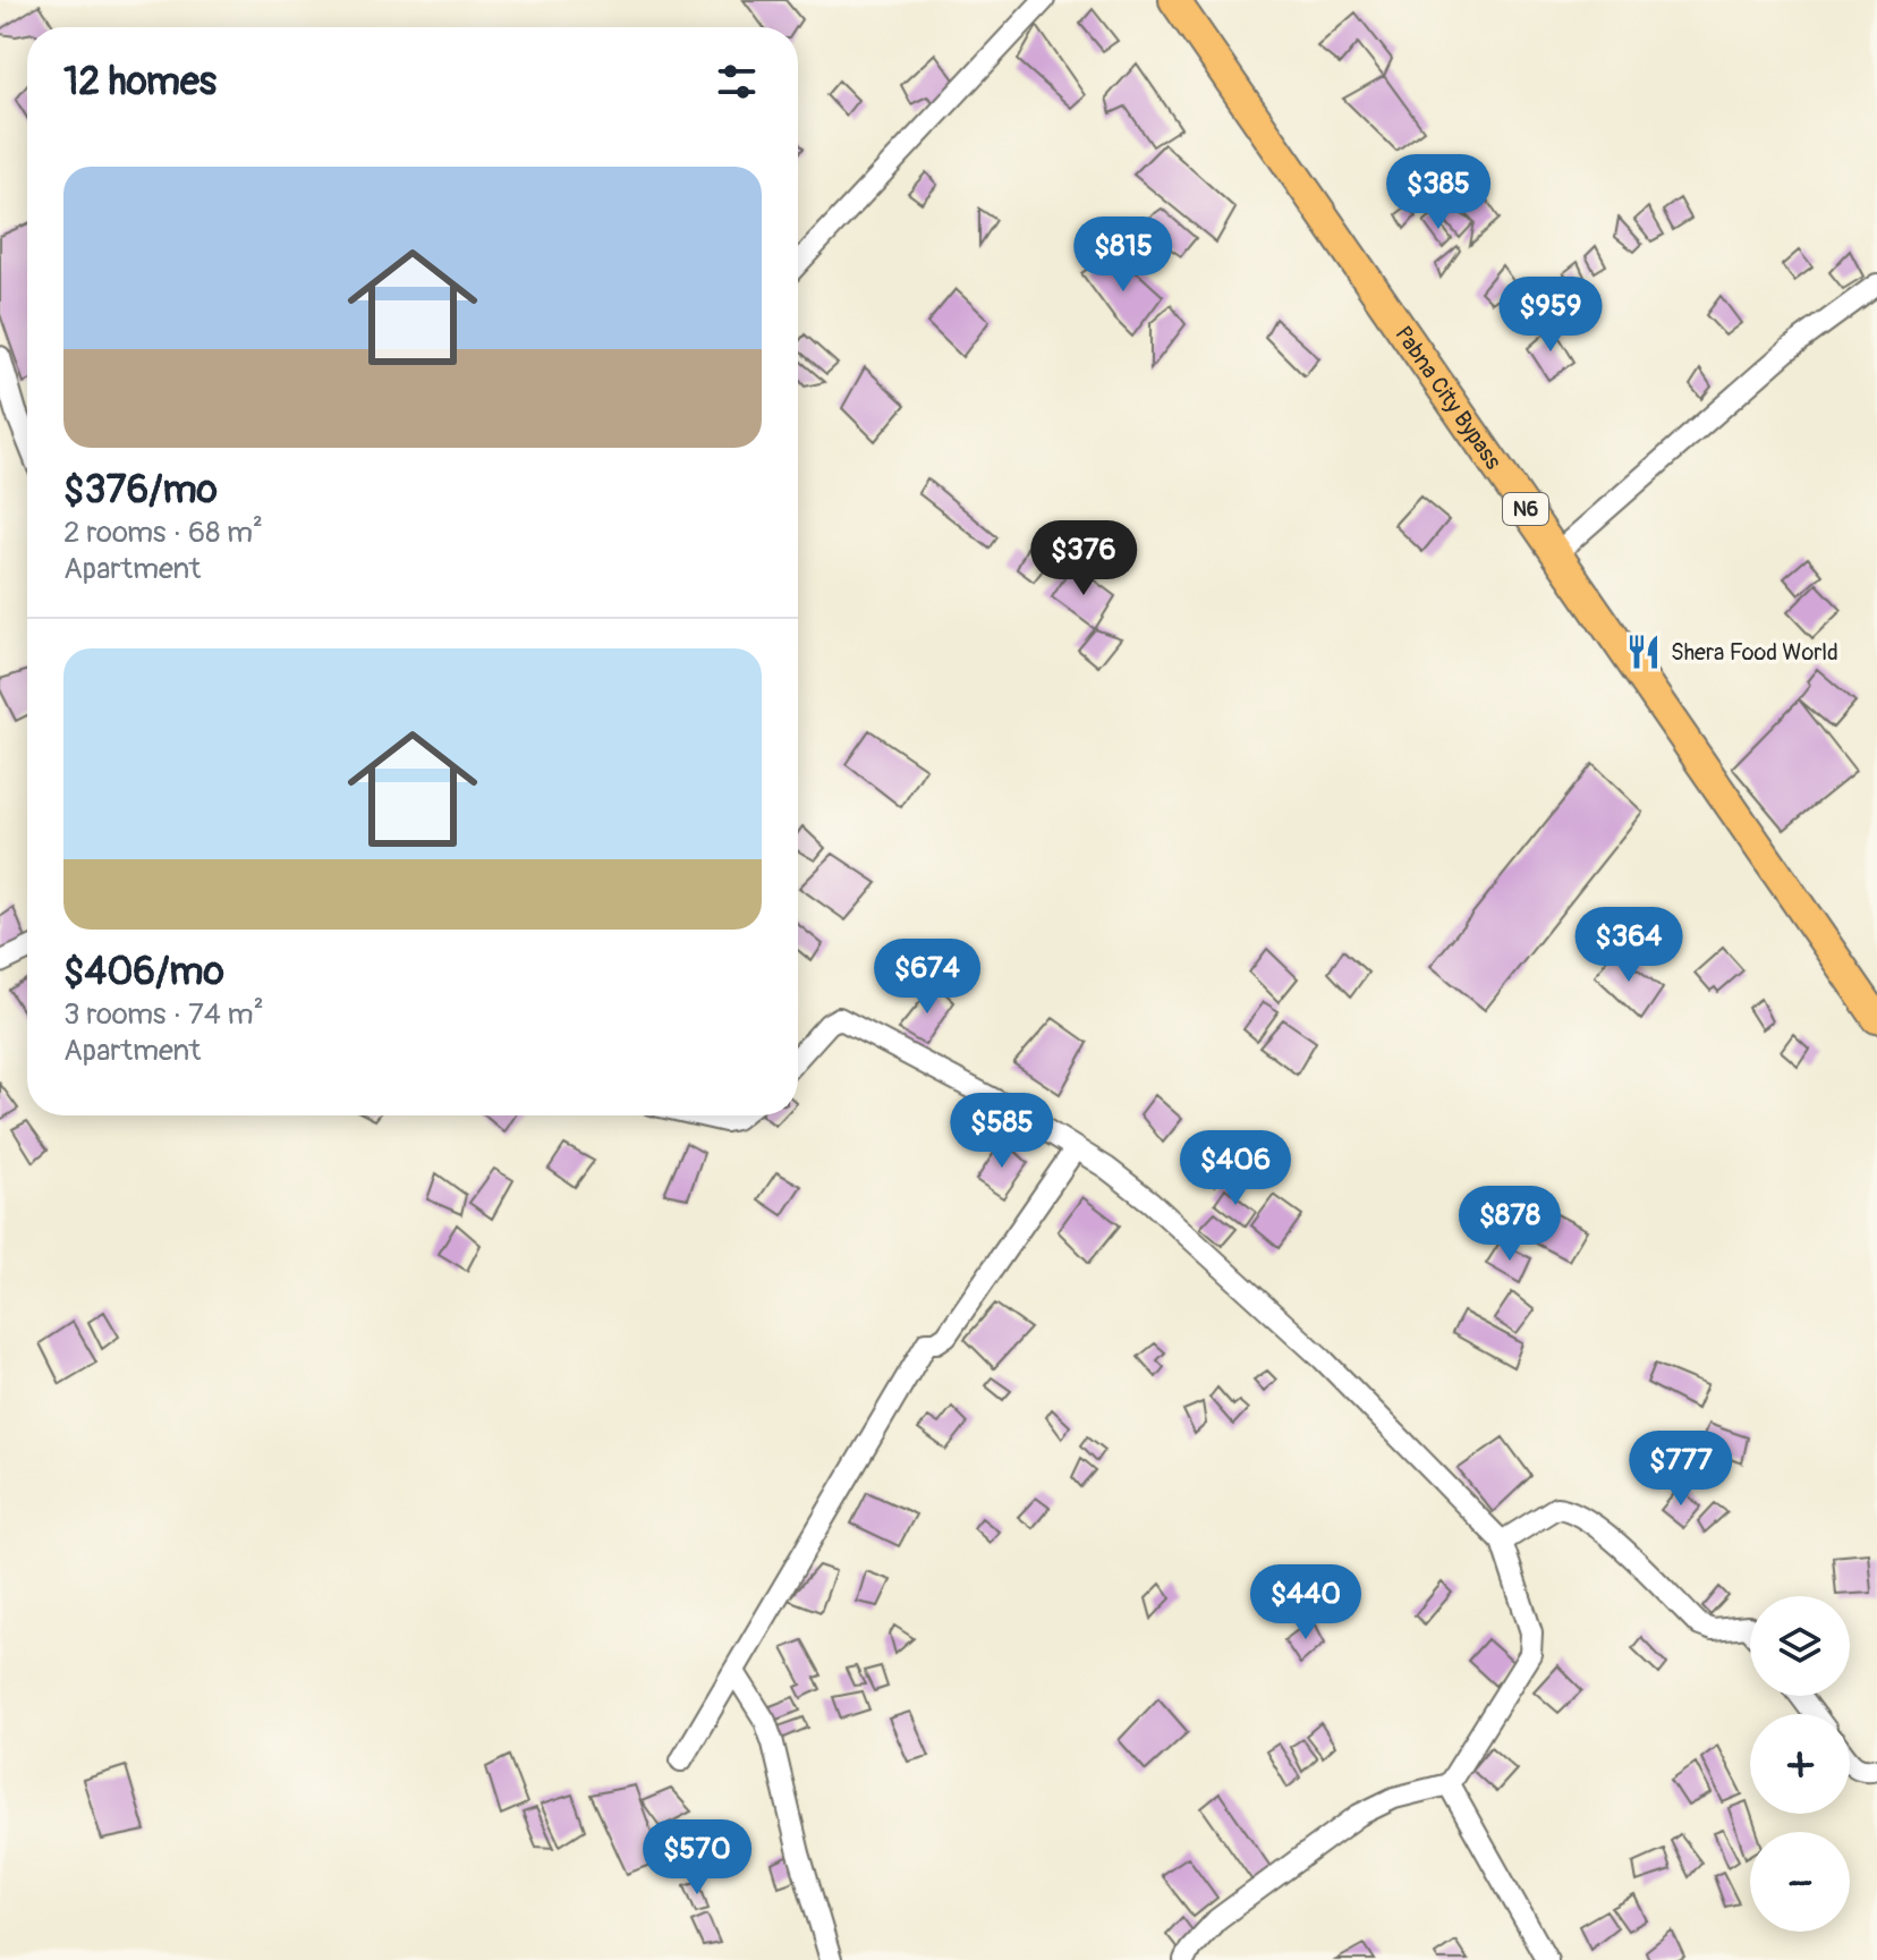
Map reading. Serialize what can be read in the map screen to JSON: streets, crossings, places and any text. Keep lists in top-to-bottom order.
{
  "streets": {
    "highway": ["Pabna City Bypass", "N6"]
  },
  "places": {
    "restaurant": ["Shera Food World"]
  },
  "page": {
    "heading": "12 homes",
    "list": [
      {
        "name": "$376/mo",
        "note": "2 rooms · 68 m² · Apartment"
      },
      {
        "name": "$406/mo",
        "note": "3 rooms · 74 m² · Apartment"
      }
    ],
    "price": [
      "$385",
      "$815",
      "$959",
      "$376",
      "$364",
      "$674",
      "$585",
      "$406",
      "$878",
      "$777",
      "$440",
      "$570"
    ],
    "map_buttons": ["+", "−"]
  }
}
